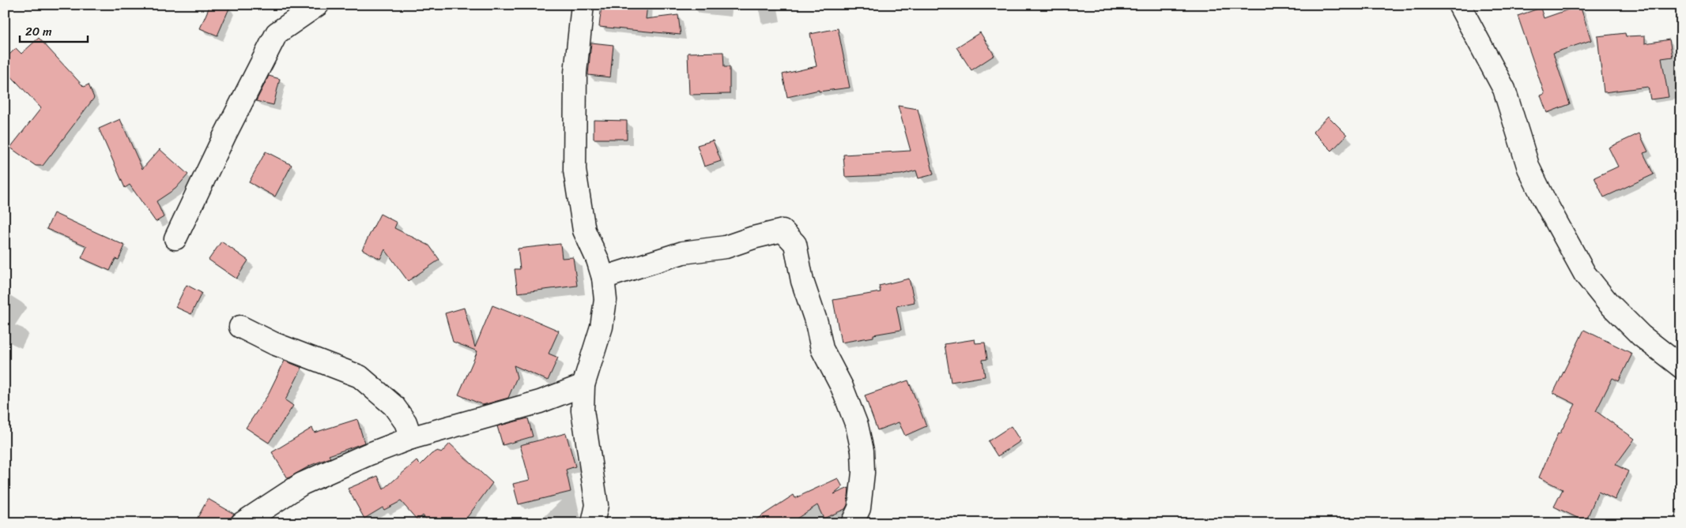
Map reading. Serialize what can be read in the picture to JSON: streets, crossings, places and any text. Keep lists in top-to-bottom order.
{
  "scale_bar": "20 m"
}
